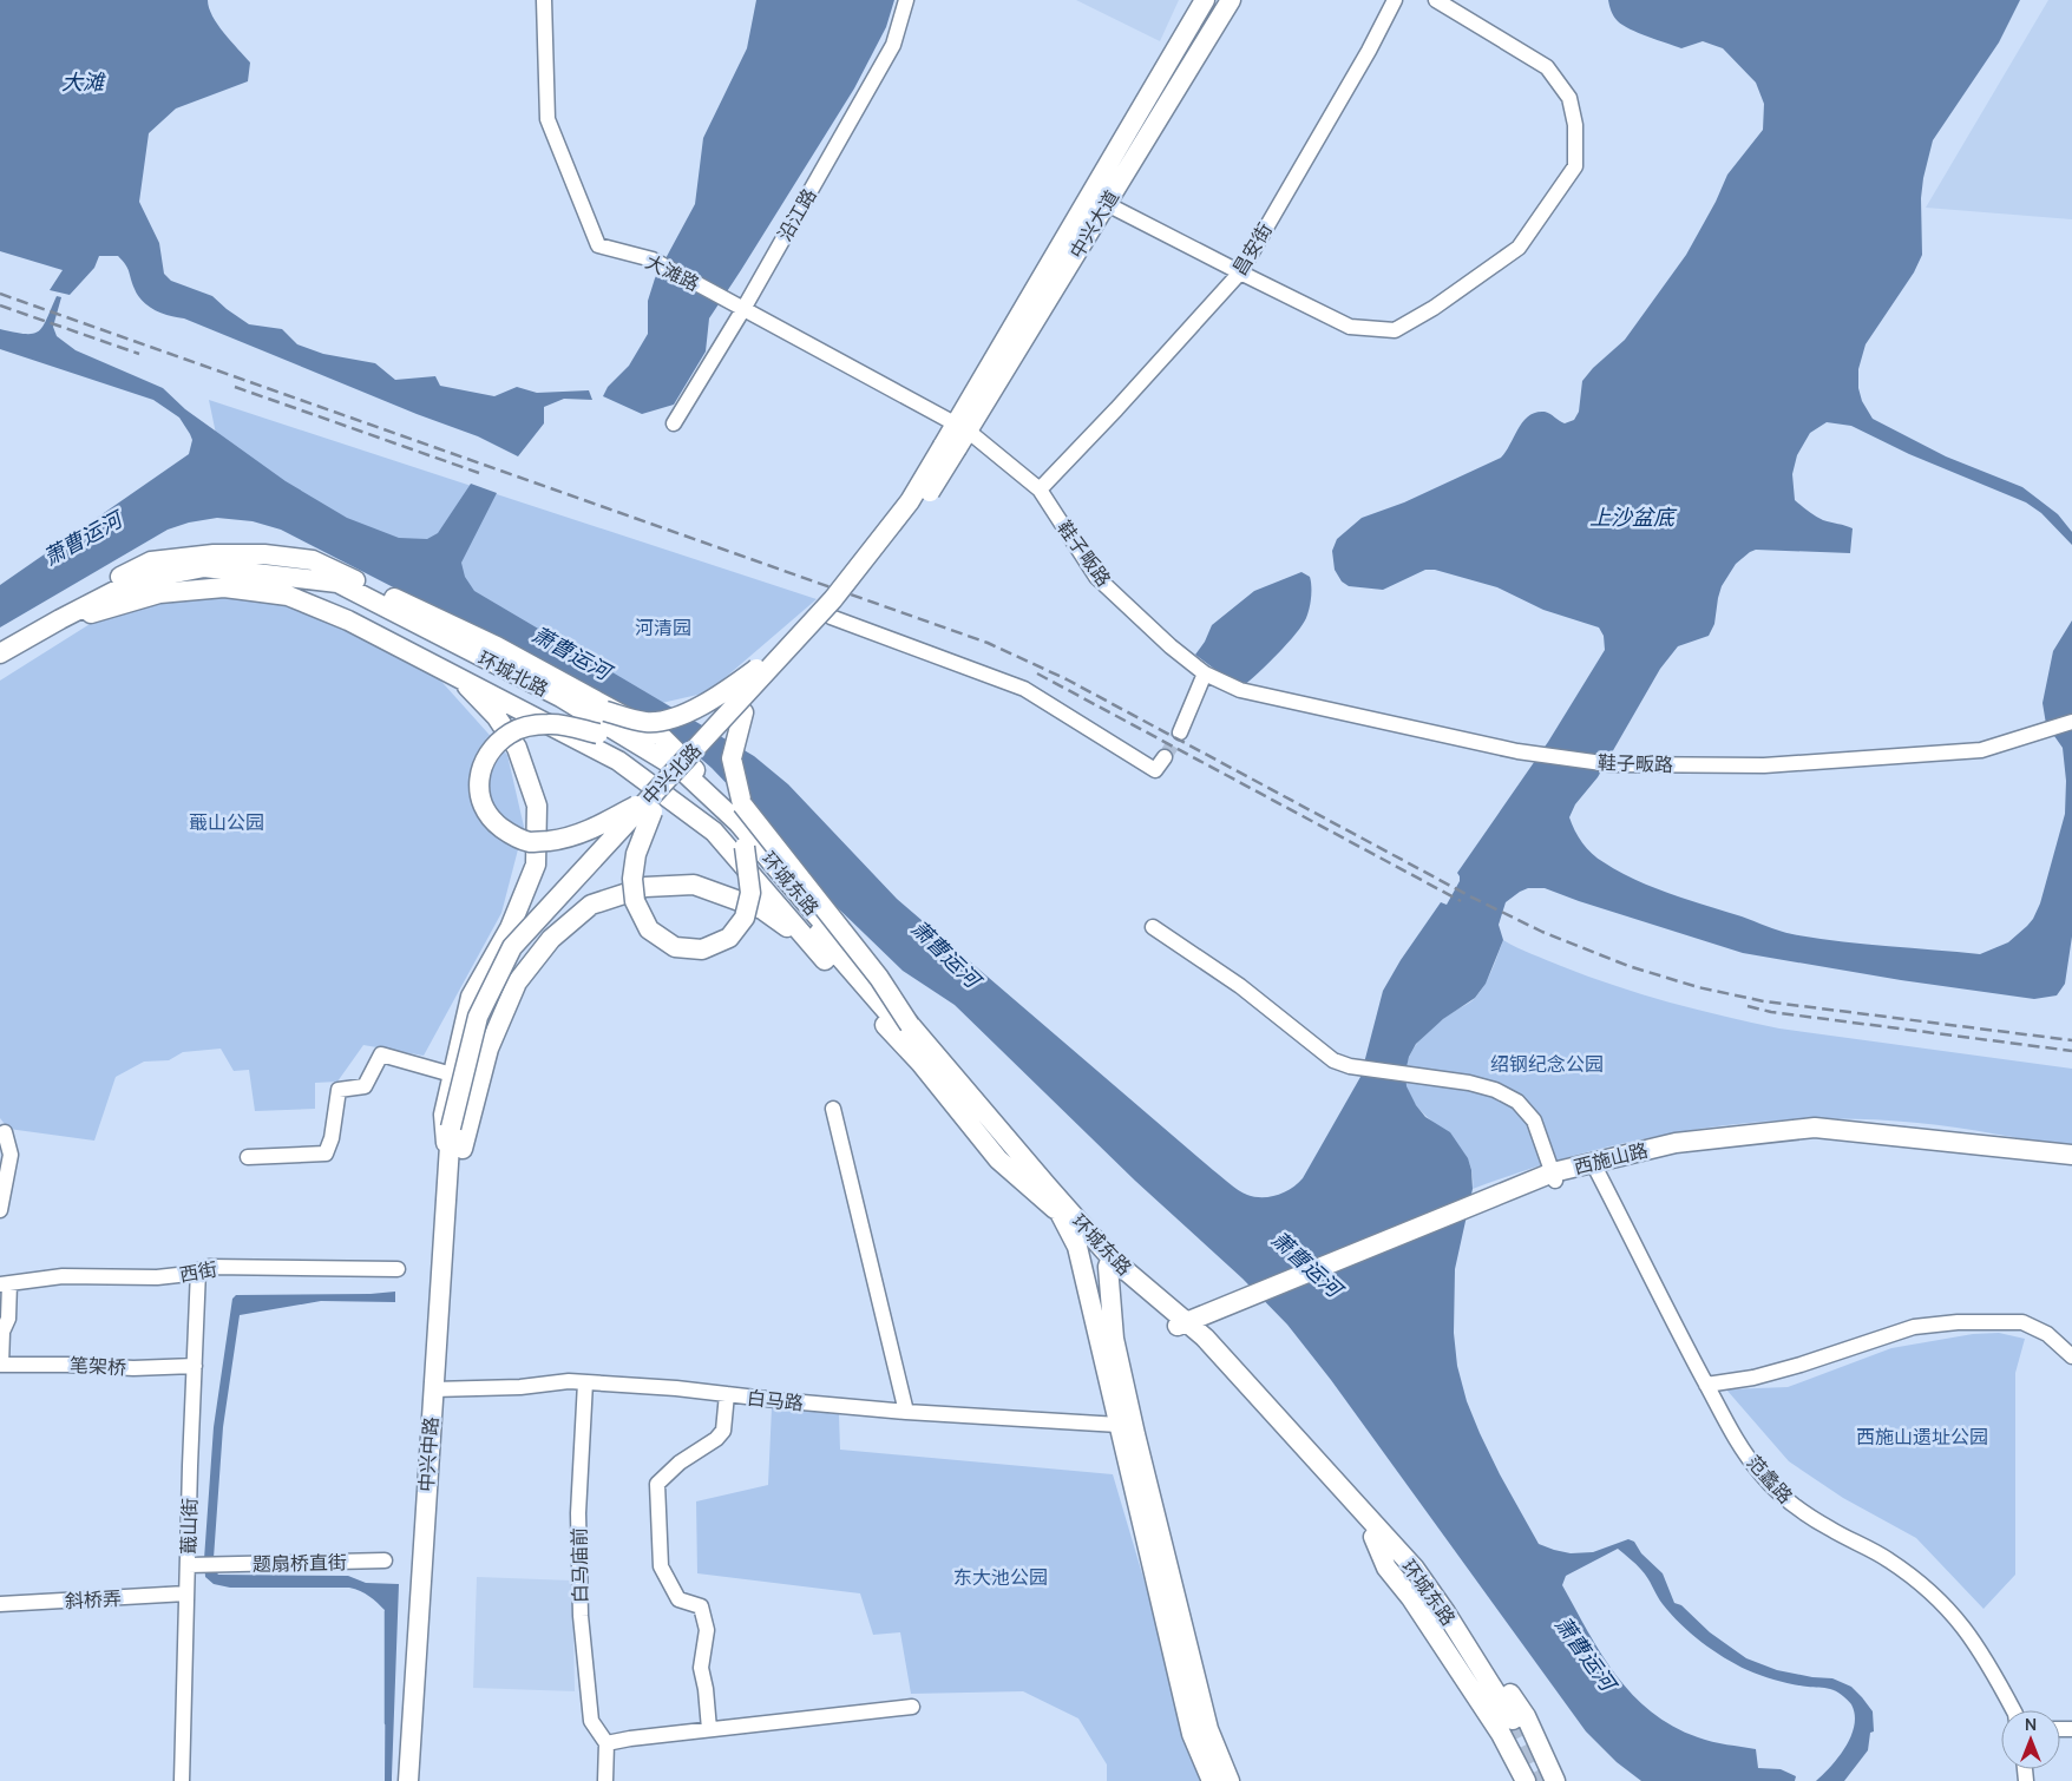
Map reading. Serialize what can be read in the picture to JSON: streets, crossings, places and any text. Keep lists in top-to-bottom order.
{
  "streets": {
    "main road": [
      "中兴大道",
      "环城北路",
      "中兴北路",
      "环城东路",
      "西施山路",
      "中兴中路"
    ],
    "street": [
      "沿江路",
      "昌安街",
      "大滩路",
      "鞋子畈路",
      "西街",
      "笔架桥",
      "白马路",
      "范蠡路",
      "蕺山街",
      "题扇桥直街",
      "白马庙前",
      "斜桥弄"
    ]
  },
  "crossings": [
    ["沿江路", "大滩路"],
    ["中兴大道", "大滩路"],
    ["中兴大道", "鞋子畈路"],
    ["中兴大道", "中兴北路"],
    ["昌安街", "鞋子畈路"],
    ["大滩路", "鞋子畈路"],
    ["环城北路", "环城东路"],
    ["中兴北路", "中兴中路"],
    ["环城东路", "西施山路"],
    ["西施山路", "范蠡路"],
    ["西街", "蕺山街"],
    ["笔架桥", "蕺山街"],
    ["白马路", "中兴中路"],
    ["白马路", "白马庙前"],
    ["蕺山街", "题扇桥直街"],
    ["蕺山街", "斜桥弄"]
  ],
  "water": ["大滩", "上沙盆底", "萧曹运河"],
  "parks": [
    "河清园",
    "蕺山公园",
    "绍钢纪念公园",
    "西施山遗址公园",
    "东大池公园"
  ],
  "north": "top"
}
